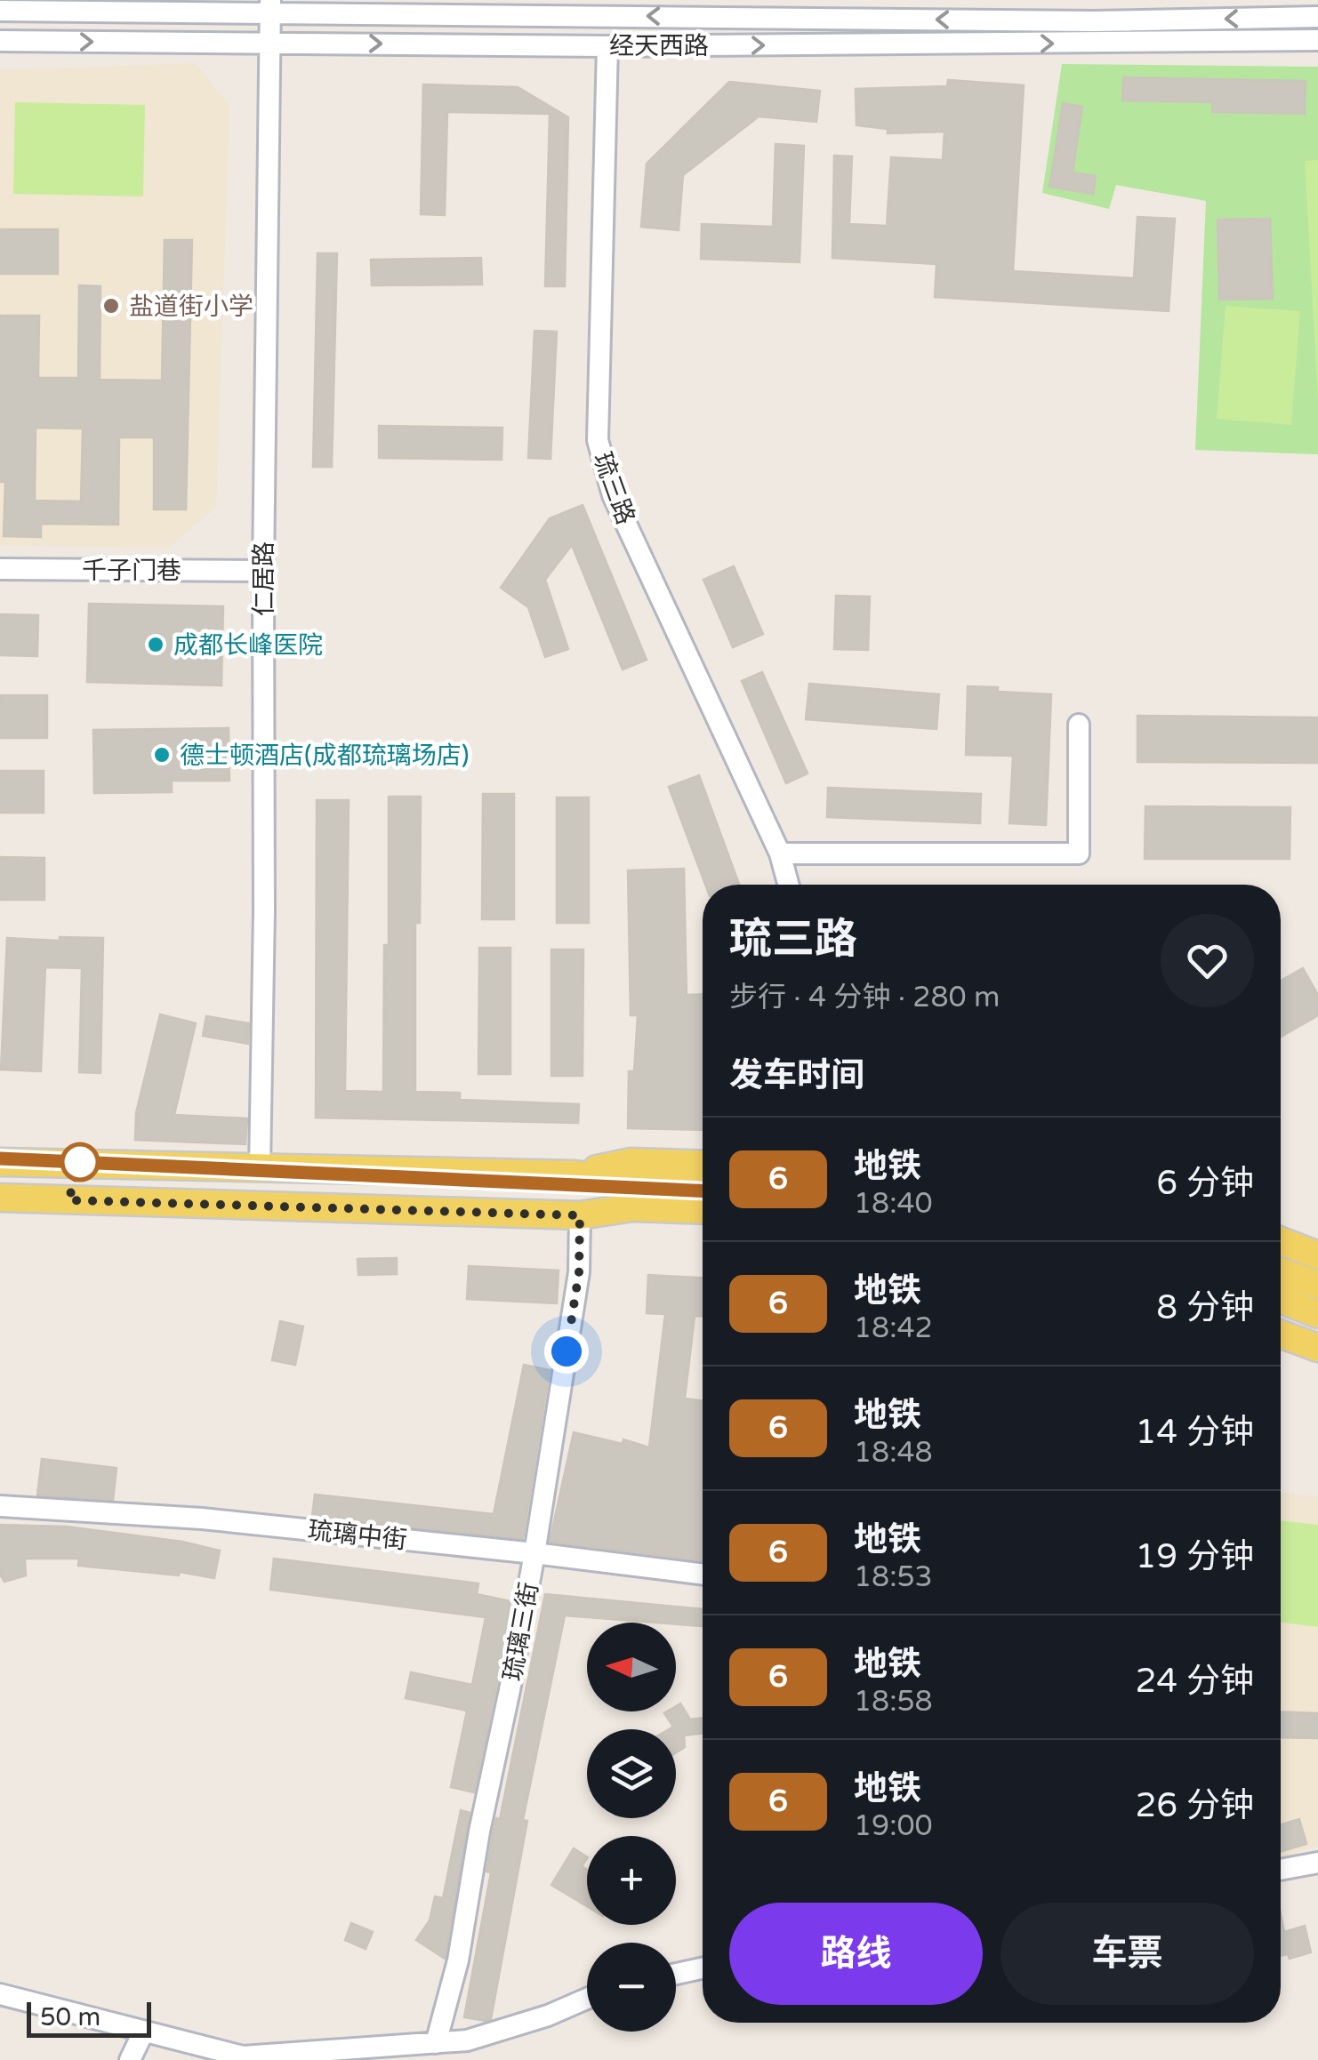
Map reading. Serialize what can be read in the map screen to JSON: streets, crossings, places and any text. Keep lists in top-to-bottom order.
{
  "streets": {
    "street": [
      "经天西路",
      "琉三路",
      "千子门巷",
      "仁居路",
      "琉璃中街",
      "琉璃三街"
    ]
  },
  "crossings": [
    ["经天西路", "琉三路"],
    ["经天西路", "仁居路"],
    ["千子门巷", "仁居路"],
    ["琉璃中街", "琉璃三街"]
  ],
  "places": ["盐道街小学", "成都长峰医院", "德士顿酒店(成都琉璃场店)"],
  "lines": ["metro line 6"],
  "scale_bar": "50 m",
  "north": "left",
  "page": {
    "heading": [
      ["琉三路", "步行 · 4 分钟 · 280 m"],
      "发车时间"
    ],
    "list": [
      {
        "mark": "6",
        "name": "地铁",
        "note": "18:40",
        "value": "6 分钟"
      },
      {
        "mark": "6",
        "name": "地铁",
        "note": "18:42",
        "value": "8 分钟"
      },
      {
        "mark": "6",
        "name": "地铁",
        "note": "18:48",
        "value": "14 分钟"
      },
      {
        "mark": "6",
        "name": "地铁",
        "note": "18:53",
        "value": "19 分钟"
      },
      {
        "mark": "6",
        "name": "地铁",
        "note": "18:58",
        "value": "24 分钟"
      },
      {
        "mark": "6",
        "name": "地铁",
        "note": "19:00",
        "value": "26 分钟"
      }
    ],
    "map_buttons": ["+", "−"],
    "buttons": ["路线", "车票"],
    "scale": "50 m"
  }
}
